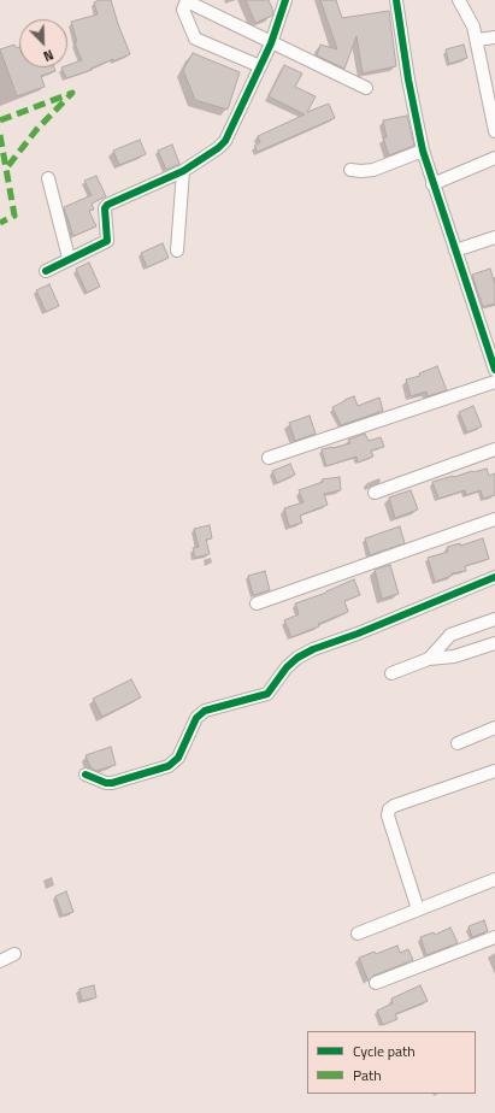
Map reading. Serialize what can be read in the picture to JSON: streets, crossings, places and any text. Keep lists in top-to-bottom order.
{
  "legend": ["Cycle path", "Path"],
  "north": "bottom right"
}
